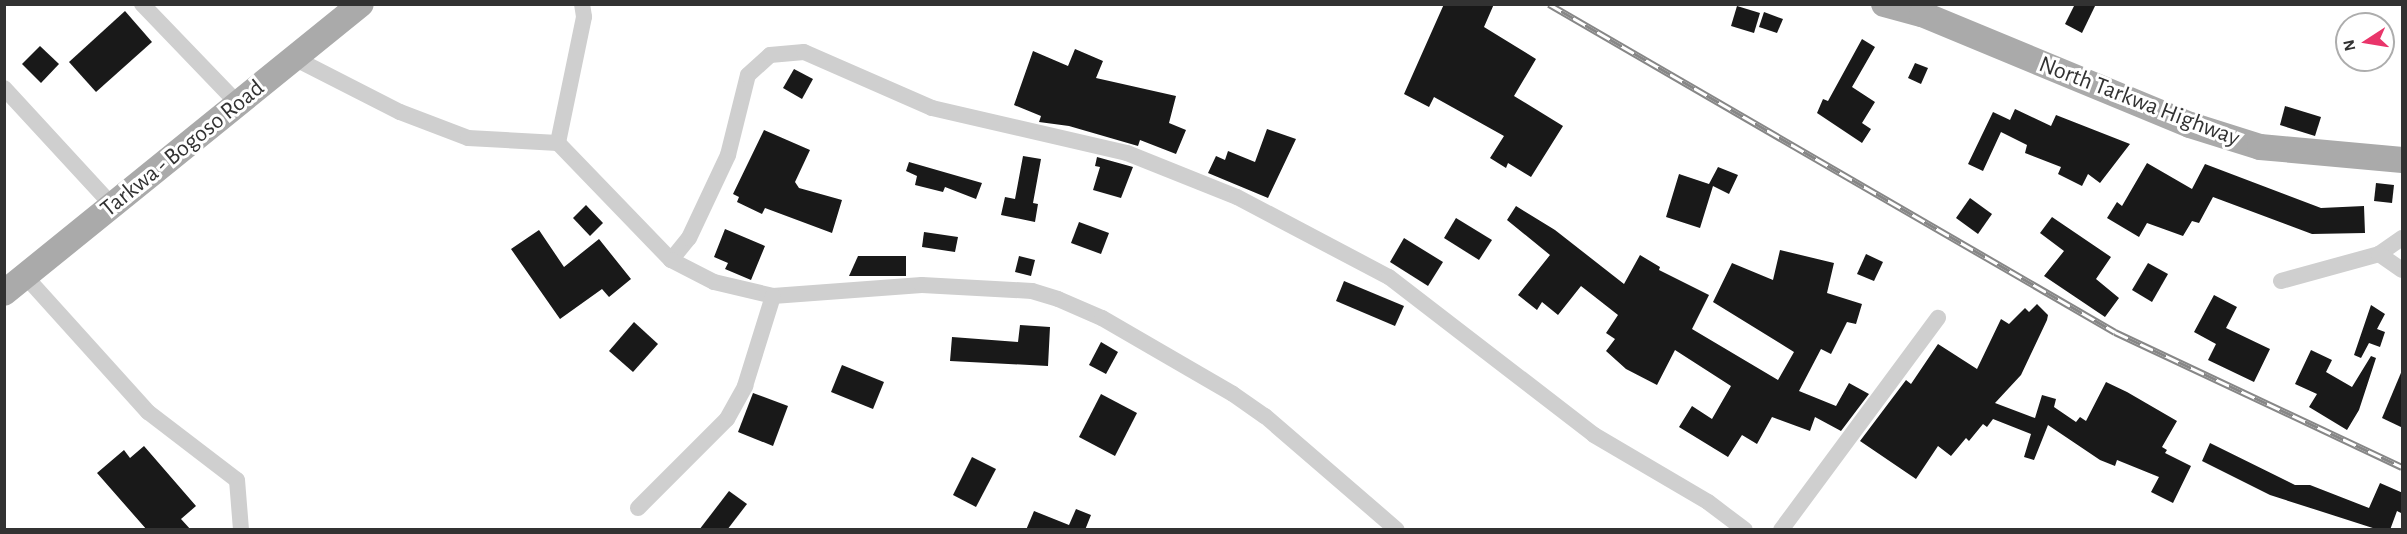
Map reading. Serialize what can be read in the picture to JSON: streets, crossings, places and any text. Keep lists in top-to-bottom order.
{
  "streets": {
    "main road": ["North Tarkwa Highway", "Tarkwa - Bogoso Road"]
  },
  "north": "left"
}
